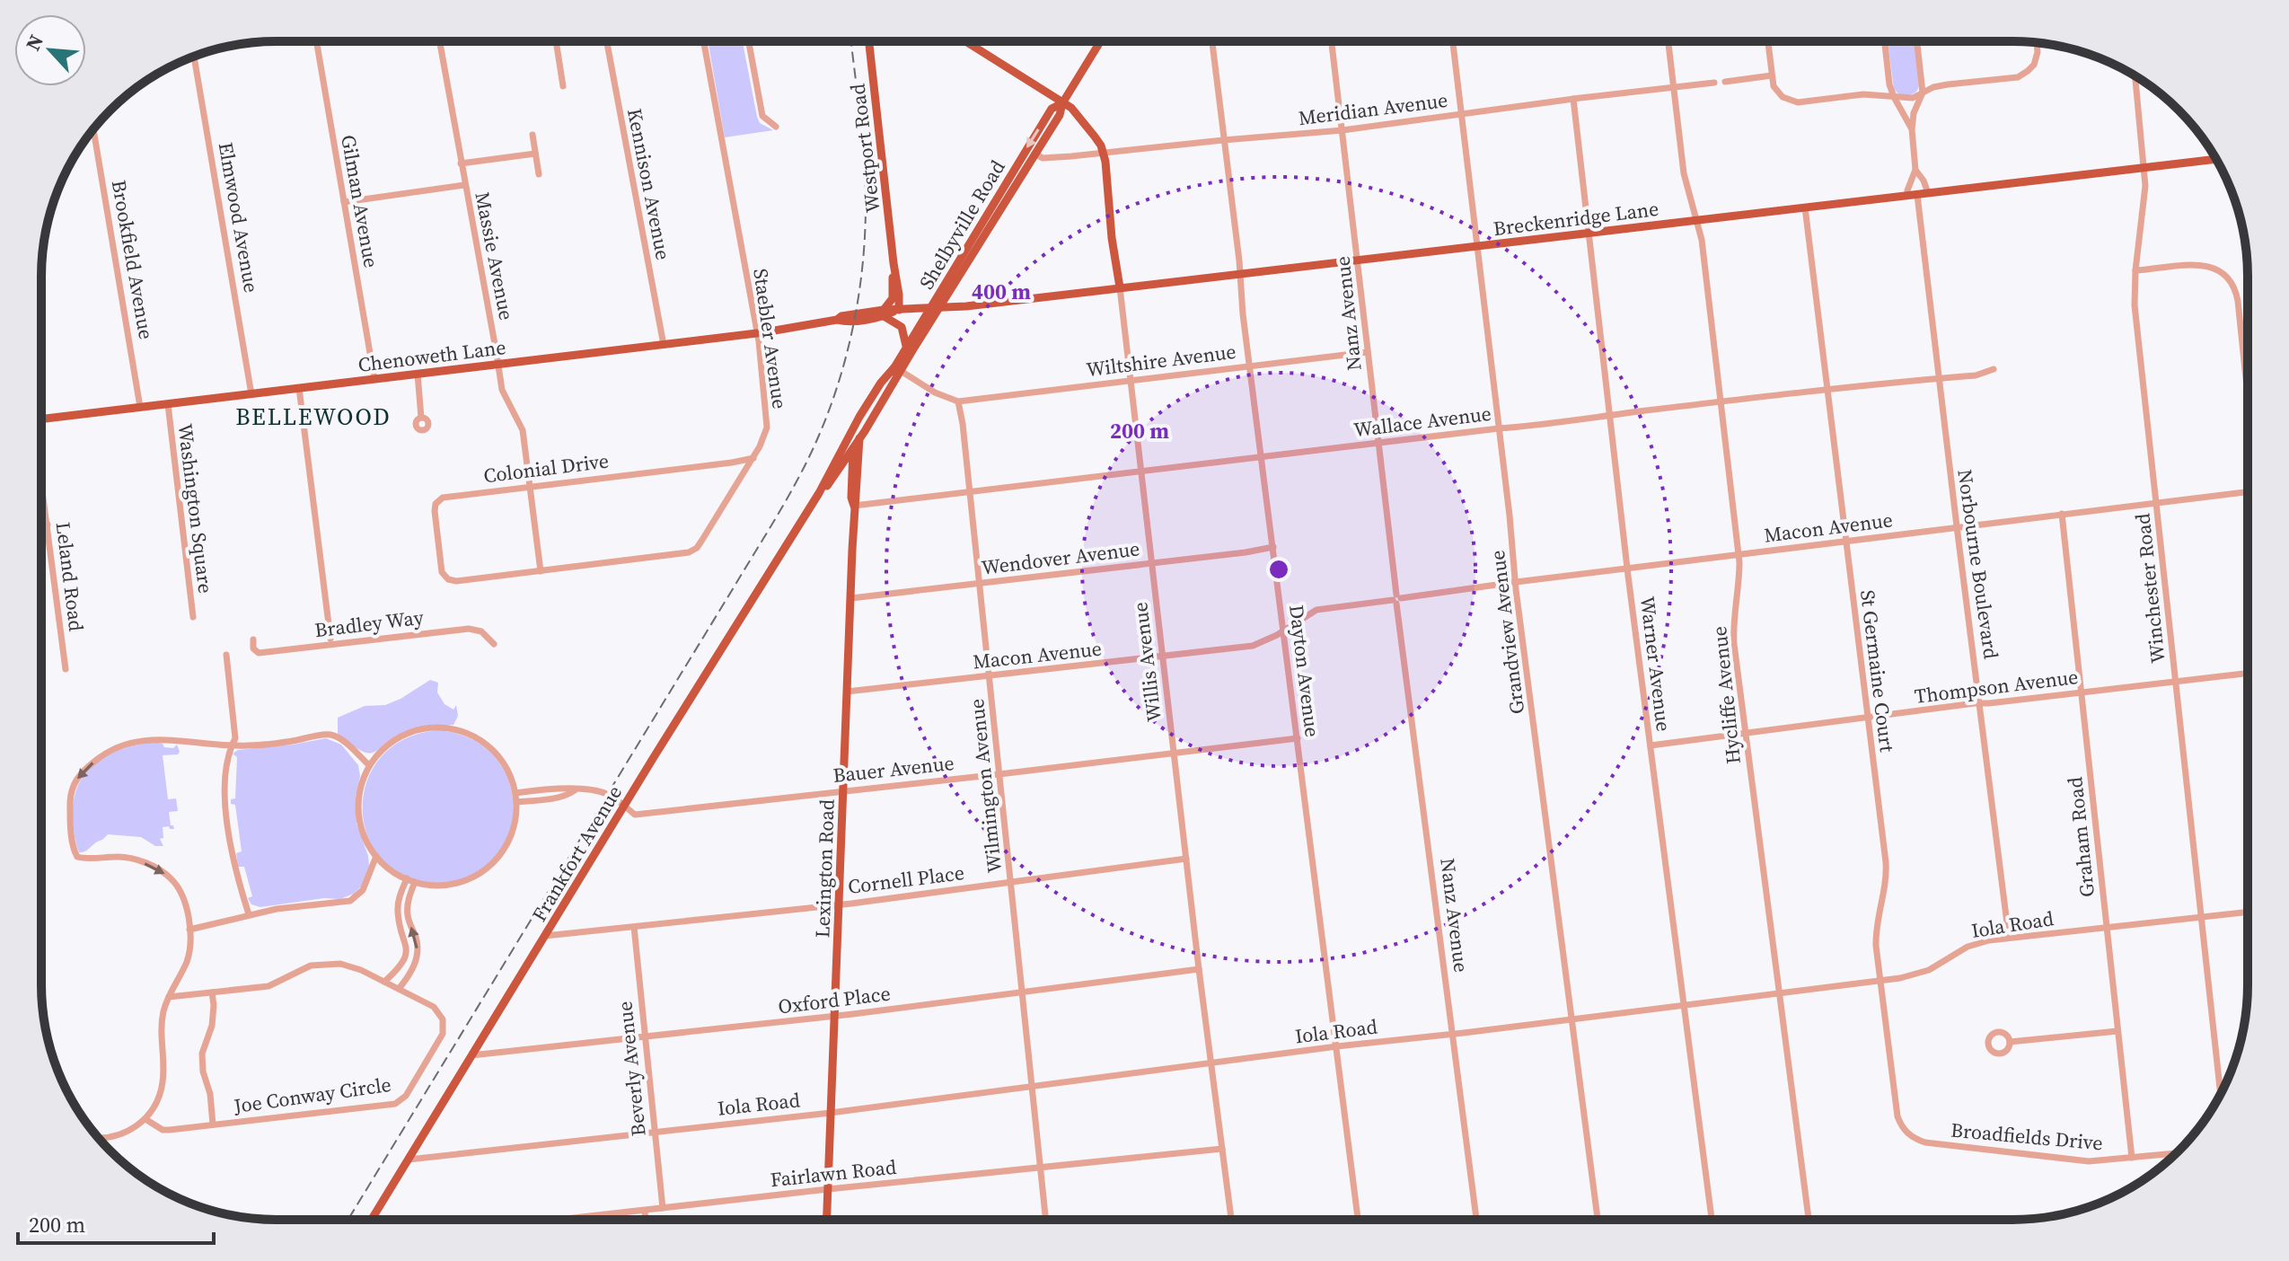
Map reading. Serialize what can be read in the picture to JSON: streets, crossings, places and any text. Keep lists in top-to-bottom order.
{
  "streets": {
    "main road": [
      "Westport Road",
      "Breckenridge Lane",
      "Shelbyville Road",
      "Chenoweth Lane",
      "Willis Avenue",
      "Frankfort Avenue",
      "Lexington Road"
    ],
    "street": [
      "Meridian Avenue",
      "Kennison Avenue",
      "Gilman Avenue",
      "Elmwood Avenue",
      "Massie Avenue",
      "Brookfield Avenue",
      "Nanz Avenue",
      "Staebler Avenue",
      "Wiltshire Avenue",
      "Wallace Avenue",
      "Colonial Drive",
      "Washington Square",
      "Macon Avenue",
      "Wendover Avenue",
      "Norbourne Boulevard",
      "Leland Road",
      "Winchester Road",
      "Bradley Way",
      "Grandview Avenue",
      "Warner Avenue",
      "Dayton Avenue",
      "St Germaine Court",
      "Thompson Avenue",
      "Hycliffe Avenue",
      "Bauer Avenue",
      "Wilmington Avenue",
      "Graham Road",
      "Cornell Place",
      "Iola Road",
      "Oxford Place",
      "Beverly Avenue",
      "Joe Conway Circle",
      "Broadfields Drive",
      "Fairlawn Road"
    ]
  },
  "crossings": [
    ["Meridian Avenue", "Shelbyville Road"],
    ["Meridian Avenue", "Nanz Avenue"],
    ["Meridian Avenue", "Grandview Avenue"],
    ["Meridian Avenue", "Willis Avenue"],
    ["Meridian Avenue", "Warner Avenue"],
    ["Meridian Avenue", "Dayton Avenue"],
    ["Meridian Avenue", "Hycliffe Avenue"],
    ["Westport Road", "Chenoweth Lane"],
    ["Kennison Avenue", "Chenoweth Lane"],
    ["Gilman Avenue", "Chenoweth Lane"],
    ["Elmwood Avenue", "Chenoweth Lane"],
    ["Breckenridge Lane", "Shelbyville Road"],
    ["Breckenridge Lane", "Nanz Avenue"],
    ["Breckenridge Lane", "Chenoweth Lane"],
    ["Breckenridge Lane", "Norbourne Boulevard"],
    ["Breckenridge Lane", "Winchester Road"],
    ["Breckenridge Lane", "Grandview Avenue"],
    ["Breckenridge Lane", "Willis Avenue"],
    ["Breckenridge Lane", "Warner Avenue"],
    ["Breckenridge Lane", "Dayton Avenue"],
    ["Breckenridge Lane", "St Germaine Court"],
    ["Breckenridge Lane", "Hycliffe Avenue"],
    ["Shelbyville Road", "Chenoweth Lane"],
    ["Shelbyville Road", "Willis Avenue"],
    ["Shelbyville Road", "Frankfort Avenue"],
    ["Shelbyville Road", "Lexington Road"],
    ["Massie Avenue", "Staebler Avenue"],
    ["Massie Avenue", "Chenoweth Lane"],
    ["Massie Avenue", "Colonial Drive"],
    ["Brookfield Avenue", "Chenoweth Lane"],
    ["Nanz Avenue", "Wiltshire Avenue"],
    ["Nanz Avenue", "Wallace Avenue"],
    ["Nanz Avenue", "Macon Avenue"],
    ["Nanz Avenue", "Iola Road"],
    ["Staebler Avenue", "Chenoweth Lane"],
    ["Staebler Avenue", "Colonial Drive"],
    ["Chenoweth Lane", "Washington Square"],
    ["Wiltshire Avenue", "Willis Avenue"],
    ["Wiltshire Avenue", "Dayton Avenue"],
    ["Wiltshire Avenue", "Wilmington Avenue"],
    ["Wallace Avenue", "Norbourne Boulevard"],
    ["Wallace Avenue", "Grandview Avenue"],
    ["Wallace Avenue", "Willis Avenue"],
    ["Wallace Avenue", "Warner Avenue"],
    ["Wallace Avenue", "Dayton Avenue"],
    ["Wallace Avenue", "St Germaine Court"],
    ["Wallace Avenue", "Hycliffe Avenue"],
    ["Wallace Avenue", "Wilmington Avenue"],
    ["Wallace Avenue", "Lexington Road"],
    ["Macon Avenue", "Norbourne Boulevard"],
    ["Macon Avenue", "Winchester Road"],
    ["Macon Avenue", "Grandview Avenue"],
    ["Macon Avenue", "Willis Avenue"],
    ["Macon Avenue", "Warner Avenue"],
    ["Macon Avenue", "Dayton Avenue"],
    ["Macon Avenue", "St Germaine Court"],
    ["Macon Avenue", "Hycliffe Avenue"],
    ["Macon Avenue", "Wilmington Avenue"],
    ["Macon Avenue", "Graham Road"],
    ["Macon Avenue", "Lexington Road"],
    ["Wendover Avenue", "Willis Avenue"],
    ["Wendover Avenue", "Dayton Avenue"],
    ["Wendover Avenue", "Wilmington Avenue"],
    ["Wendover Avenue", "Lexington Road"],
    ["Norbourne Boulevard", "Thompson Avenue"],
    ["Norbourne Boulevard", "Iola Road"],
    ["Winchester Road", "Thompson Avenue"],
    ["Winchester Road", "Iola Road"],
    ["Grandview Avenue", "Iola Road"],
    ["Willis Avenue", "Bauer Avenue"],
    ["Willis Avenue", "Cornell Place"],
    ["Willis Avenue", "Iola Road"],
    ["Willis Avenue", "Oxford Place"],
    ["Willis Avenue", "Fairlawn Road"],
    ["Warner Avenue", "Thompson Avenue"],
    ["Warner Avenue", "Iola Road"],
    ["Dayton Avenue", "Bauer Avenue"],
    ["Dayton Avenue", "Iola Road"],
    ["St Germaine Court", "Thompson Avenue"],
    ["St Germaine Court", "Iola Road"],
    ["St Germaine Court", "Broadfields Drive"],
    ["Thompson Avenue", "Hycliffe Avenue"],
    ["Thompson Avenue", "Graham Road"],
    ["Hycliffe Avenue", "Iola Road"],
    ["Bauer Avenue", "Wilmington Avenue"],
    ["Bauer Avenue", "Frankfort Avenue"],
    ["Bauer Avenue", "Lexington Road"],
    ["Wilmington Avenue", "Cornell Place"],
    ["Wilmington Avenue", "Iola Road"],
    ["Wilmington Avenue", "Oxford Place"],
    ["Wilmington Avenue", "Fairlawn Road"],
    ["Graham Road", "Iola Road"],
    ["Graham Road", "Broadfields Drive"],
    ["Frankfort Avenue", "Lexington Road"],
    ["Frankfort Avenue", "Cornell Place"],
    ["Frankfort Avenue", "Iola Road"],
    ["Frankfort Avenue", "Oxford Place"],
    ["Lexington Road", "Cornell Place"],
    ["Lexington Road", "Iola Road"],
    ["Lexington Road", "Oxford Place"],
    ["Lexington Road", "Fairlawn Road"],
    ["Cornell Place", "Beverly Avenue"],
    ["Iola Road", "Beverly Avenue"],
    ["Oxford Place", "Beverly Avenue"],
    ["Beverly Avenue", "Fairlawn Road"]
  ],
  "districts": ["BELLEWOOD"],
  "scale_bar": "200 m",
  "north": "top left",
  "rings": ["400 m", "200 m"]
}
